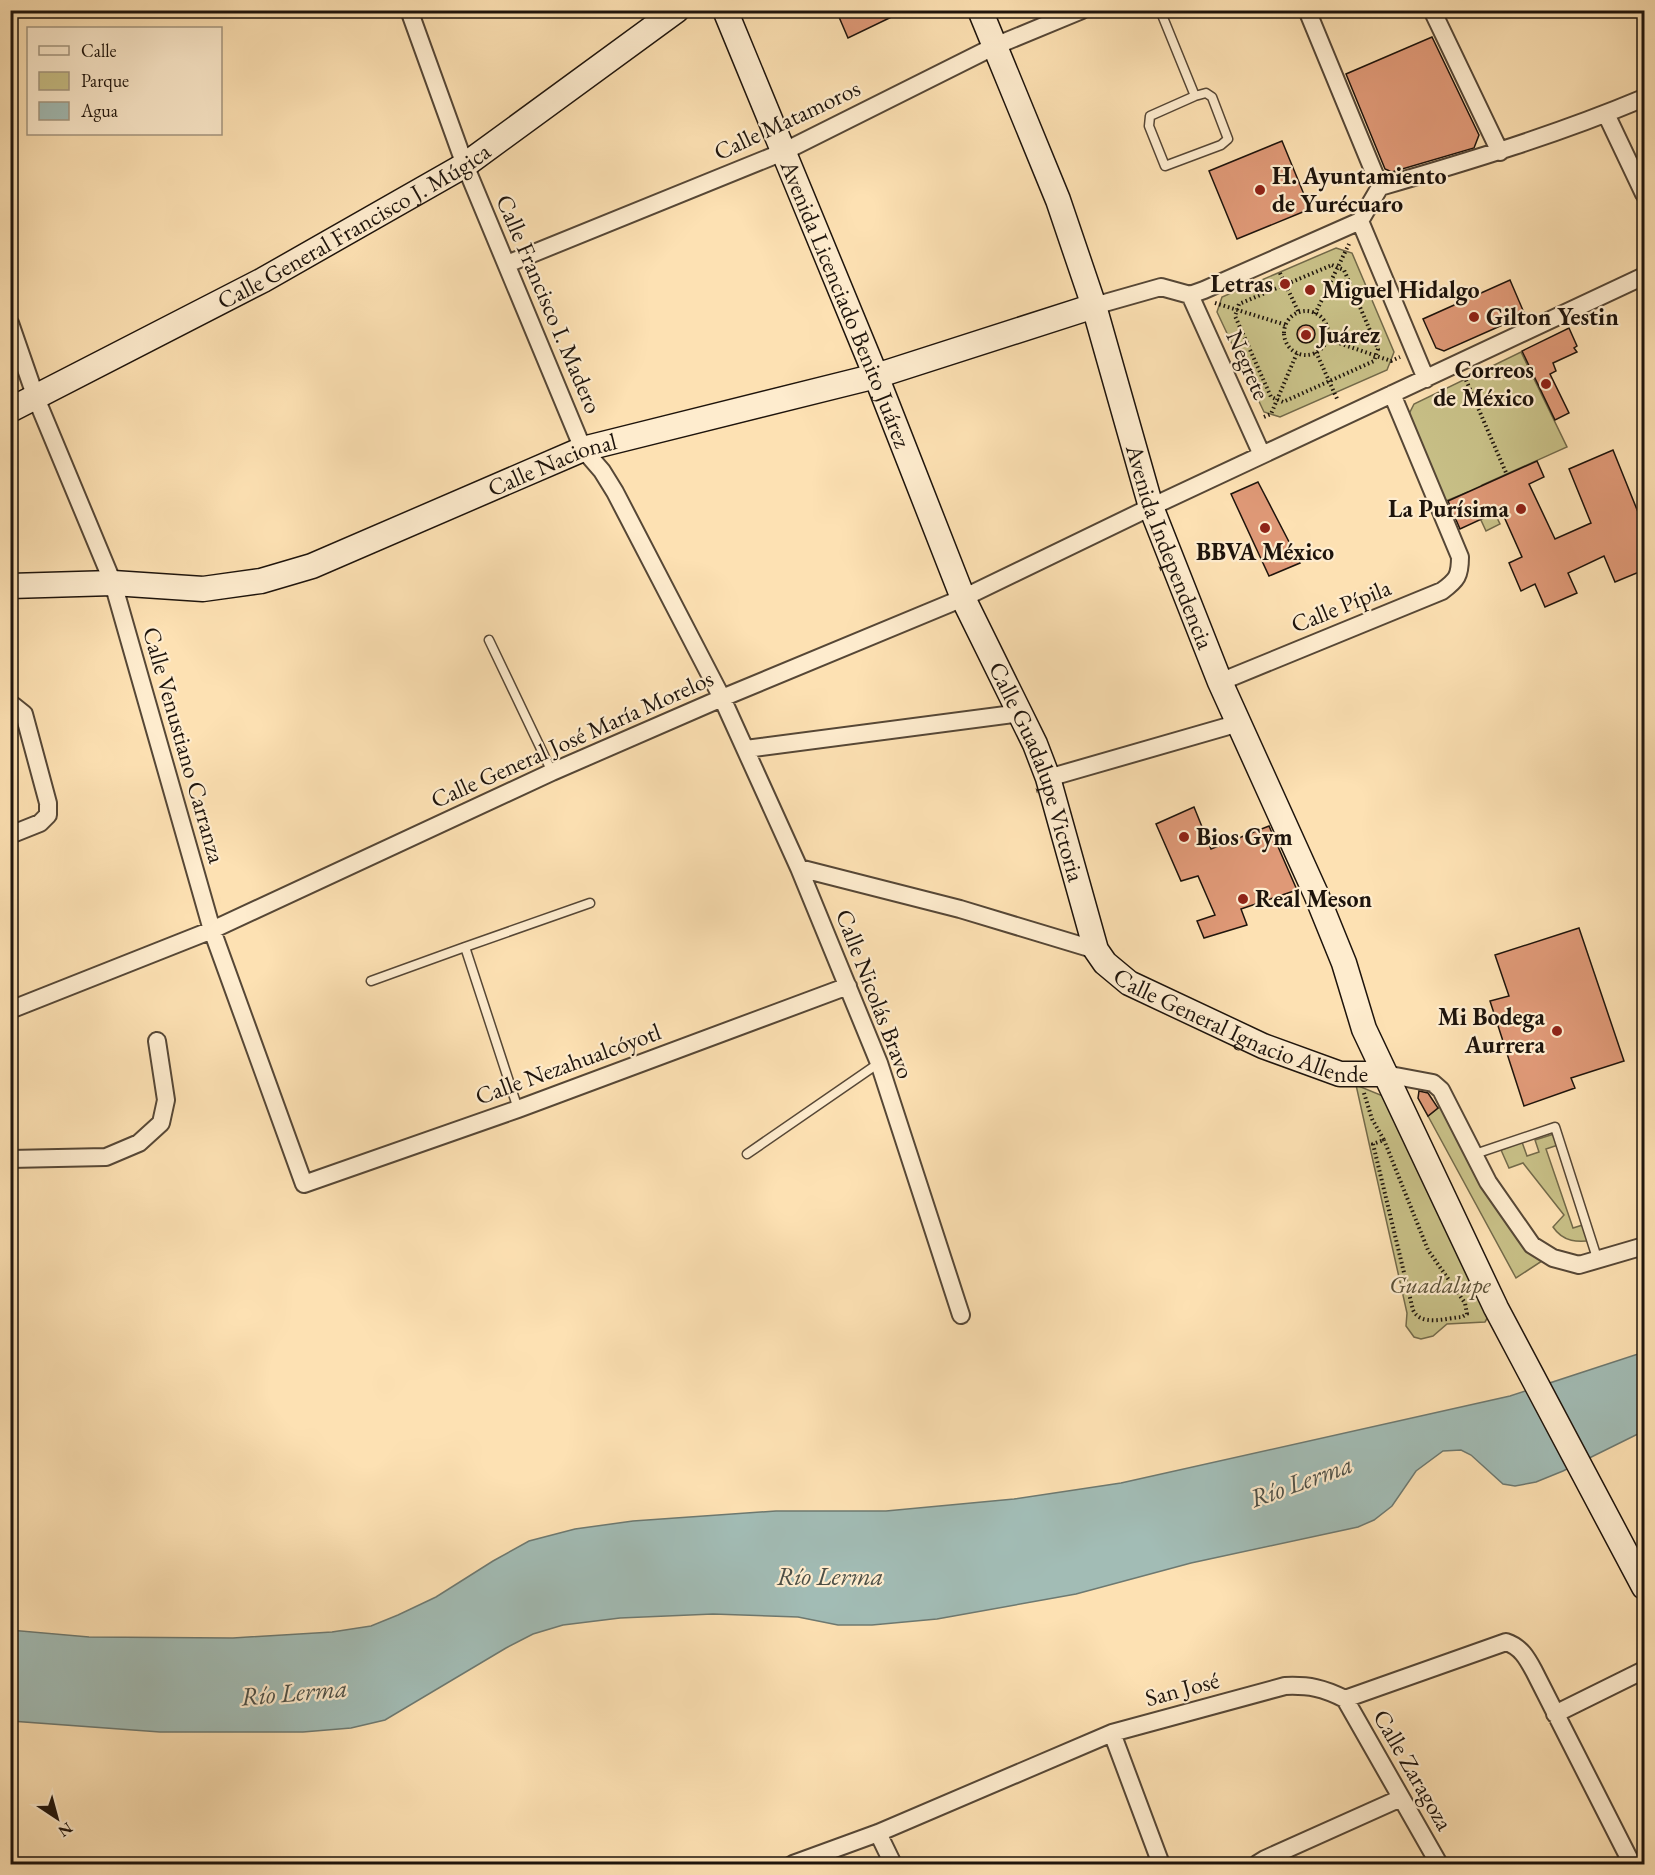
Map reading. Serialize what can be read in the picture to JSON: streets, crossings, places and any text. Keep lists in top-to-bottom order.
{
  "streets": {
    "street": [
      "Calle Matamoros",
      "Calle General Francisco J. Múgica",
      "Calle Francisco I. Madero",
      "Avenida Licenciado Benito Juárez",
      "Negrete",
      "Calle Nacional",
      "Avenida Independencia",
      "Calle Pípila",
      "Calle General José María Morelos",
      "Calle Venustiano Carranza",
      "Calle Guadalupe Victoria",
      "Calle Nicolás Bravo",
      "Calle General Ignacio Allende",
      "Calle Nezahualcóyotl",
      "San José",
      "Calle Zaragoza"
    ]
  },
  "crossings": [
    ["Calle Matamoros", "Calle Francisco I. Madero"],
    ["Calle Matamoros", "Avenida Licenciado Benito Juárez"],
    ["Calle Matamoros", "Avenida Independencia"],
    ["Calle General Francisco J. Múgica", "Calle Francisco I. Madero"],
    ["Calle General Francisco J. Múgica", "Calle Venustiano Carranza"],
    ["Calle Francisco I. Madero", "Calle Nacional"],
    ["Calle Francisco I. Madero", "Calle General José María Morelos"],
    ["Calle Francisco I. Madero", "Calle Nicolás Bravo"],
    ["Avenida Licenciado Benito Juárez", "Calle Nacional"],
    ["Avenida Licenciado Benito Juárez", "Calle General José María Morelos"],
    ["Avenida Licenciado Benito Juárez", "Calle Guadalupe Victoria"],
    ["Negrete", "Calle General José María Morelos"],
    ["Calle Nacional", "Avenida Independencia"],
    ["Calle Nacional", "Calle Venustiano Carranza"],
    ["Avenida Independencia", "Calle Pípila"],
    ["Avenida Independencia", "Calle General José María Morelos"],
    ["Avenida Independencia", "Calle General Ignacio Allende"],
    ["Calle Pípila", "Calle General José María Morelos"],
    ["Calle General José María Morelos", "Calle Venustiano Carranza"],
    ["Calle General José María Morelos", "Calle Guadalupe Victoria"],
    ["Calle General José María Morelos", "Calle Nicolás Bravo"],
    ["Calle Venustiano Carranza", "Calle Nezahualcóyotl"],
    ["Calle Guadalupe Victoria", "Calle General Ignacio Allende"],
    ["Calle Nicolás Bravo", "Calle General Ignacio Allende"],
    ["Calle Nicolás Bravo", "Calle Nezahualcóyotl"],
    ["San José", "Calle Zaragoza"]
  ],
  "water": ["Río Lerma"],
  "parks": ["Guadalupe"],
  "places": [
    "H. Ayuntamiento de Yurécuaro",
    "Letras",
    "Miguel Hidalgo",
    "Gilton Yestin",
    "Juárez",
    "Correos de México",
    "La Purísima",
    "BBVA México",
    "Bios Gym",
    "Real Meson",
    "Mi Bodega Aurrera"
  ],
  "legend": ["Calle", "Parque", "Agua"],
  "north": "bottom right"
}
